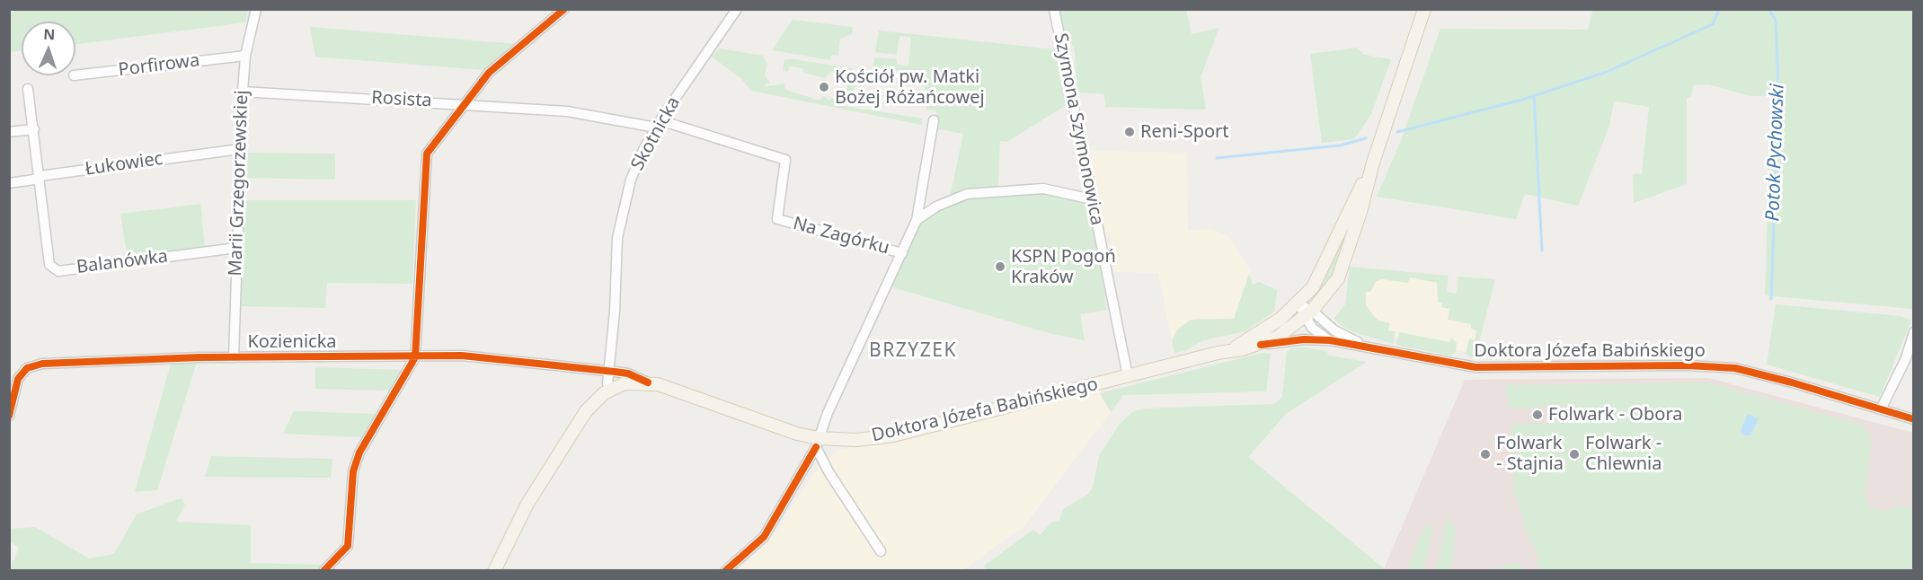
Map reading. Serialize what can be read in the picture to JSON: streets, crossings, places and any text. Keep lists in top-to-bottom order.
{
  "streets": {
    "main road": ["Doktora Józefa Babińskiego"],
    "street": [
      "Porfirowa",
      "Rosista",
      "Szymona Szymonowica",
      "Skotnicka",
      "Łukowiec",
      "Marii Grzegorzewskiej",
      "Na Zagórku",
      "Balanówka",
      "Kozienicka"
    ]
  },
  "crossings": [
    ["Porfirowa", "Marii Grzegorzewskiej"],
    ["Rosista", "Skotnicka"],
    ["Rosista", "Marii Grzegorzewskiej"],
    ["Szymona Szymonowica", "Doktora Józefa Babińskiego"],
    ["Skotnicka", "Na Zagórku"],
    ["Skotnicka", "Kozienicka"],
    ["Łukowiec", "Marii Grzegorzewskiej"],
    ["Łukowiec", "Balanówka"],
    ["Marii Grzegorzewskiej", "Balanówka"],
    ["Marii Grzegorzewskiej", "Kozienicka"]
  ],
  "districts": ["BRZYZEK"],
  "water": ["Potok Pychowski"],
  "places": [
    "Kościół pw. Matki Bożej Różańcowej",
    "Reni-Sport",
    "KSPN Pogoń Kraków",
    "Folwark - Obora",
    "Folwark - Stajnia",
    "Folwark - Chlewnia"
  ],
  "north": "top"
}
